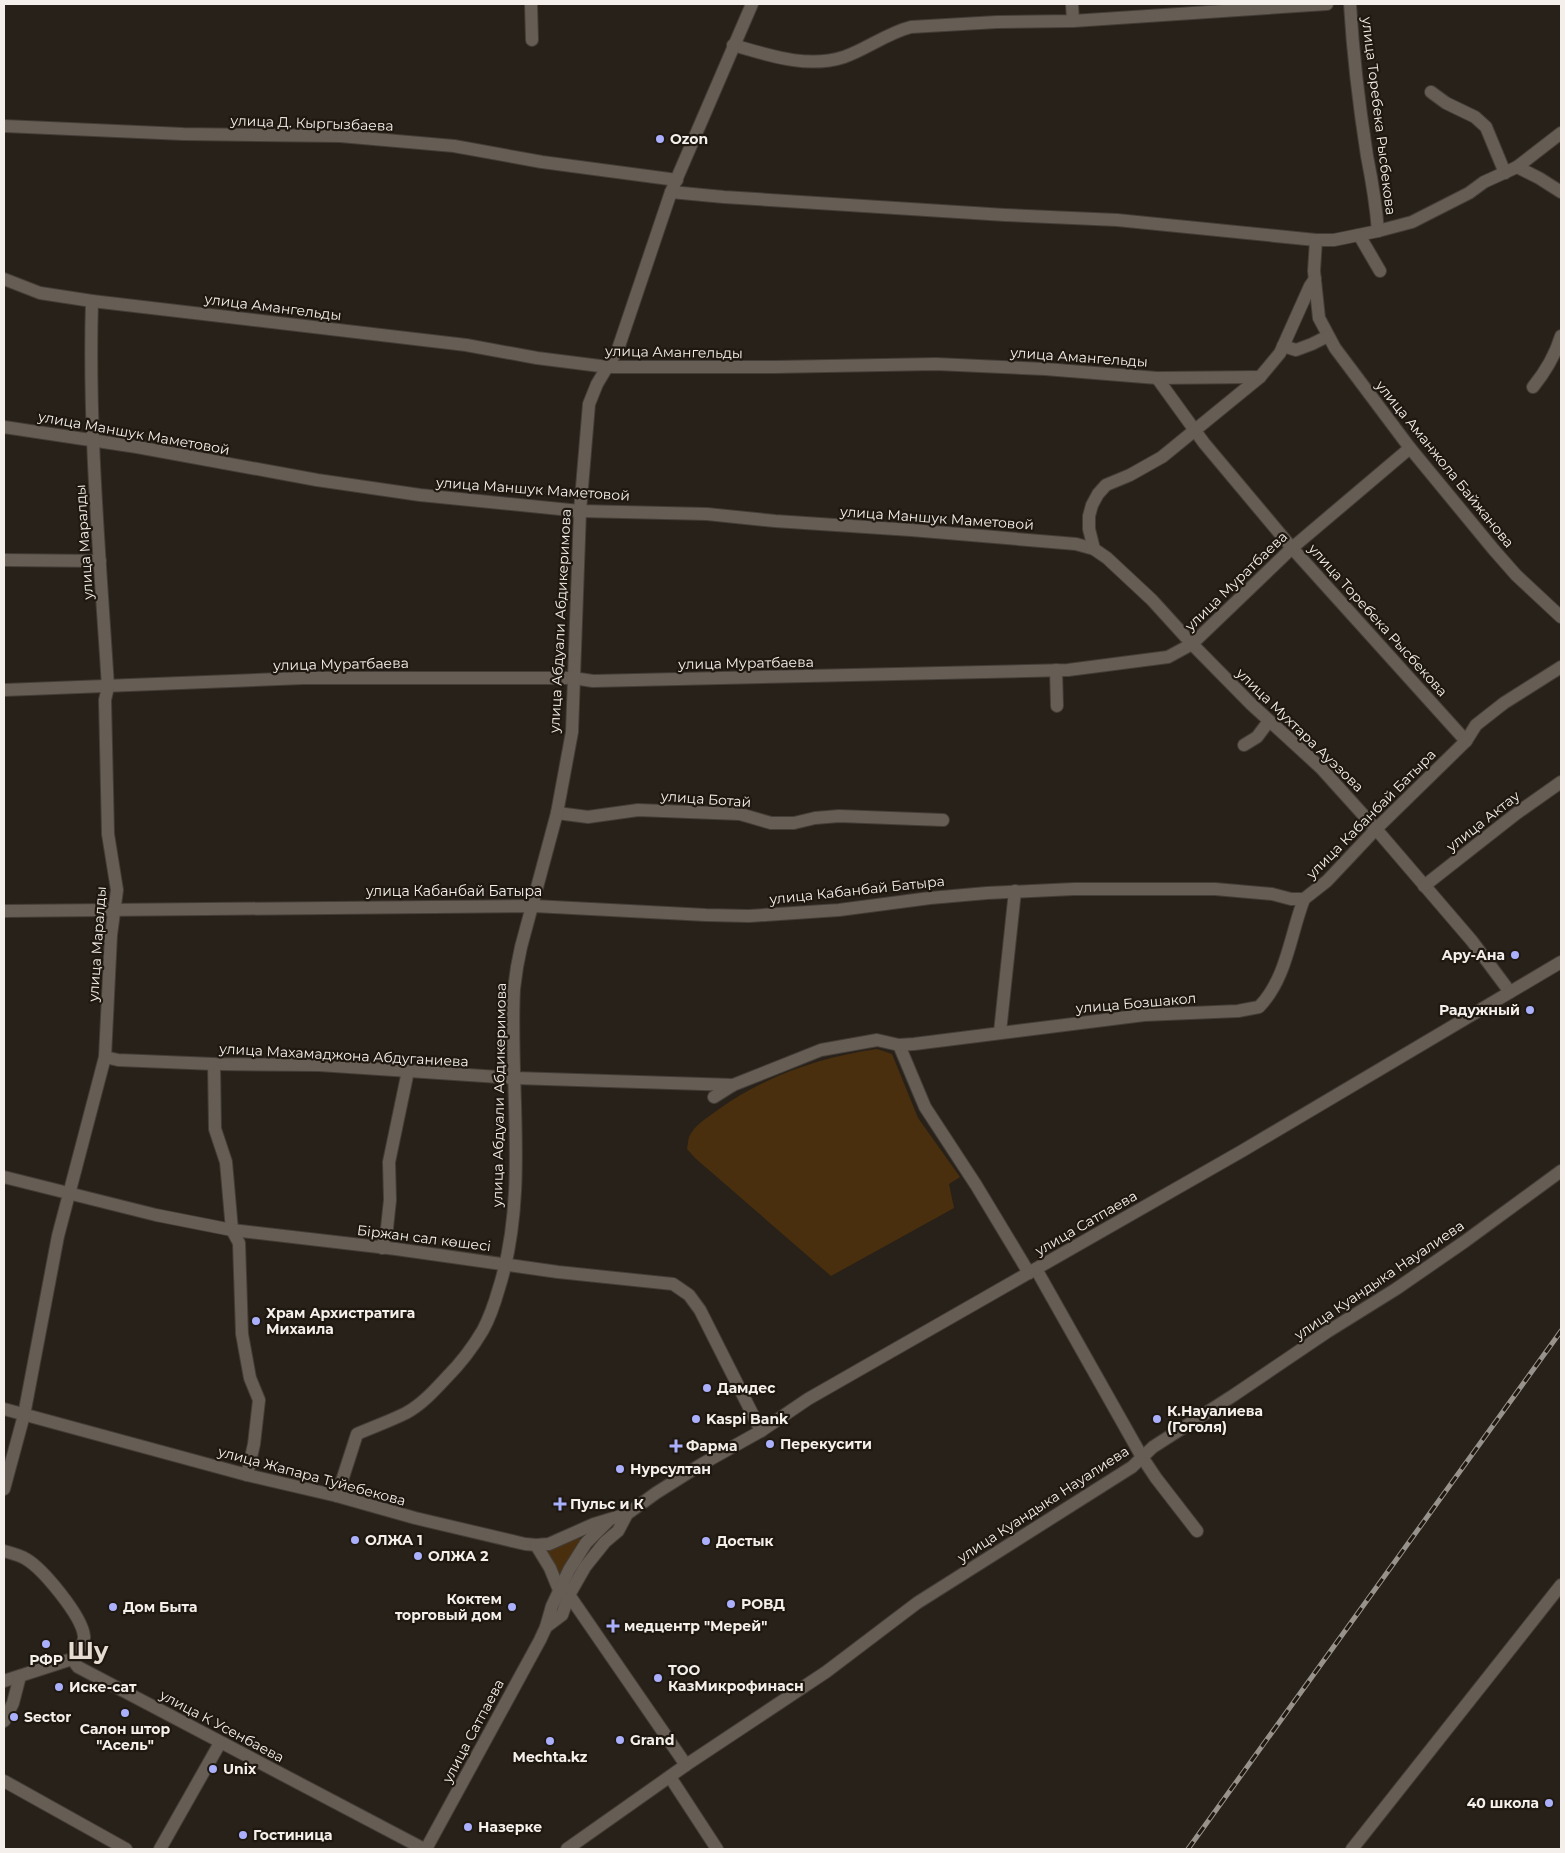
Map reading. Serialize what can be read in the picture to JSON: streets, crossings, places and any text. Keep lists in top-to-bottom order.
{
  "streets": {
    "street": [
      "улица Торебека Рысбекова",
      "улица Д. Кыргызбаева",
      "улица Амангельды",
      "улица Маншук Маметовой",
      "улица Аманжола Байжанова",
      "улица Маралды",
      "улица Муратбаева",
      "улица Абдуали Абдикеримова",
      "улица Мухтара Ауэзова",
      "улица Ботай",
      "улица Кабанбай Батыра",
      "улица Актау",
      "улица Бозшакол",
      "улица Махамаджона Абдуганиева",
      "улица Сатпаева",
      "Біржан сал көшесі",
      "улица Куандыка Науалиева",
      "улица Жапара Туйебекова",
      "улица К Усенбаева"
    ]
  },
  "crossings": [
    ["улица Торебека Рысбекова", "улица Д. Кыргызбаева"],
    ["улица Торебека Рысбекова", "улица Амангельды"],
    ["улица Торебека Рысбекова", "улица Муратбаева"],
    ["улица Торебека Рысбекова", "улица Кабанбай Батыра"],
    ["улица Д. Кыргызбаева", "улица Абдуали Абдикеримова"],
    ["улица Амангельды", "улица Маралды"],
    ["улица Амангельды", "улица Абдуали Абдикеримова"],
    ["улица Маншук Маметовой", "улица Маралды"],
    ["улица Маншук Маметовой", "улица Абдуали Абдикеримова"],
    ["улица Маншук Маметовой", "улица Мухтара Ауэзова"],
    ["улица Аманжола Байжанова", "улица Муратбаева"],
    ["улица Маралды", "улица Муратбаева"],
    ["улица Маралды", "улица Кабанбай Батыра"],
    ["улица Маралды", "улица Махамаджона Абдуганиева"],
    ["улица Маралды", "Біржан сал көшесі"],
    ["улица Маралды", "улица Жапара Туйебекова"],
    ["улица Муратбаева", "улица Абдуали Абдикеримова"],
    ["улица Муратбаева", "улица Мухтара Ауэзова"],
    ["улица Абдуали Абдикеримова", "улица Ботай"],
    ["улица Абдуали Абдикеримова", "улица Кабанбай Батыра"],
    ["улица Абдуали Абдикеримова", "улица Махамаджона Абдуганиева"],
    ["улица Абдуали Абдикеримова", "Біржан сал көшесі"],
    ["улица Абдуали Абдикеримова", "улица Жапара Туйебекова"],
    ["улица Мухтара Ауэзова", "улица Кабанбай Батыра"],
    ["улица Мухтара Ауэзова", "улица Актау"],
    ["улица Мухтара Ауэзова", "улица Сатпаева"],
    ["улица Кабанбай Батыра", "улица Бозшакол"],
    ["улица Бозшакол", "улица Махамаджона Абдуганиева"],
    ["улица Сатпаева", "Біржан сал көшесі"],
    ["улица Сатпаева", "улица Жапара Туйебекова"],
    ["улица Сатпаева", "улица К Усенбаева"]
  ],
  "districts": ["Шу"],
  "places": {
    "other": [
      "Ozon",
      "Ару-Ана",
      "Радужный",
      "Храм Архистратига Михаила",
      "Дамдес",
      "Kaspi Bank",
      "К.Науалиева (Гоголя)",
      "Перекусити",
      "Нурсултан",
      "ОЛЖА 1",
      "Достык",
      "ОЛЖА 2",
      "РОВД",
      "Дом Быта",
      "Коктем торговый дом",
      "РФР",
      "ТОО КазМикрофинасн",
      "Иске-сат",
      "Салон штор \"Асель\"",
      "Sector",
      "Grand",
      "Mechta.kz",
      "Unix",
      "40 школа",
      "Назерке",
      "Гостиница"
    ],
    "health": ["Фарма", "Пульс и К", "медцентр \"Мерей\""]
  }
}
